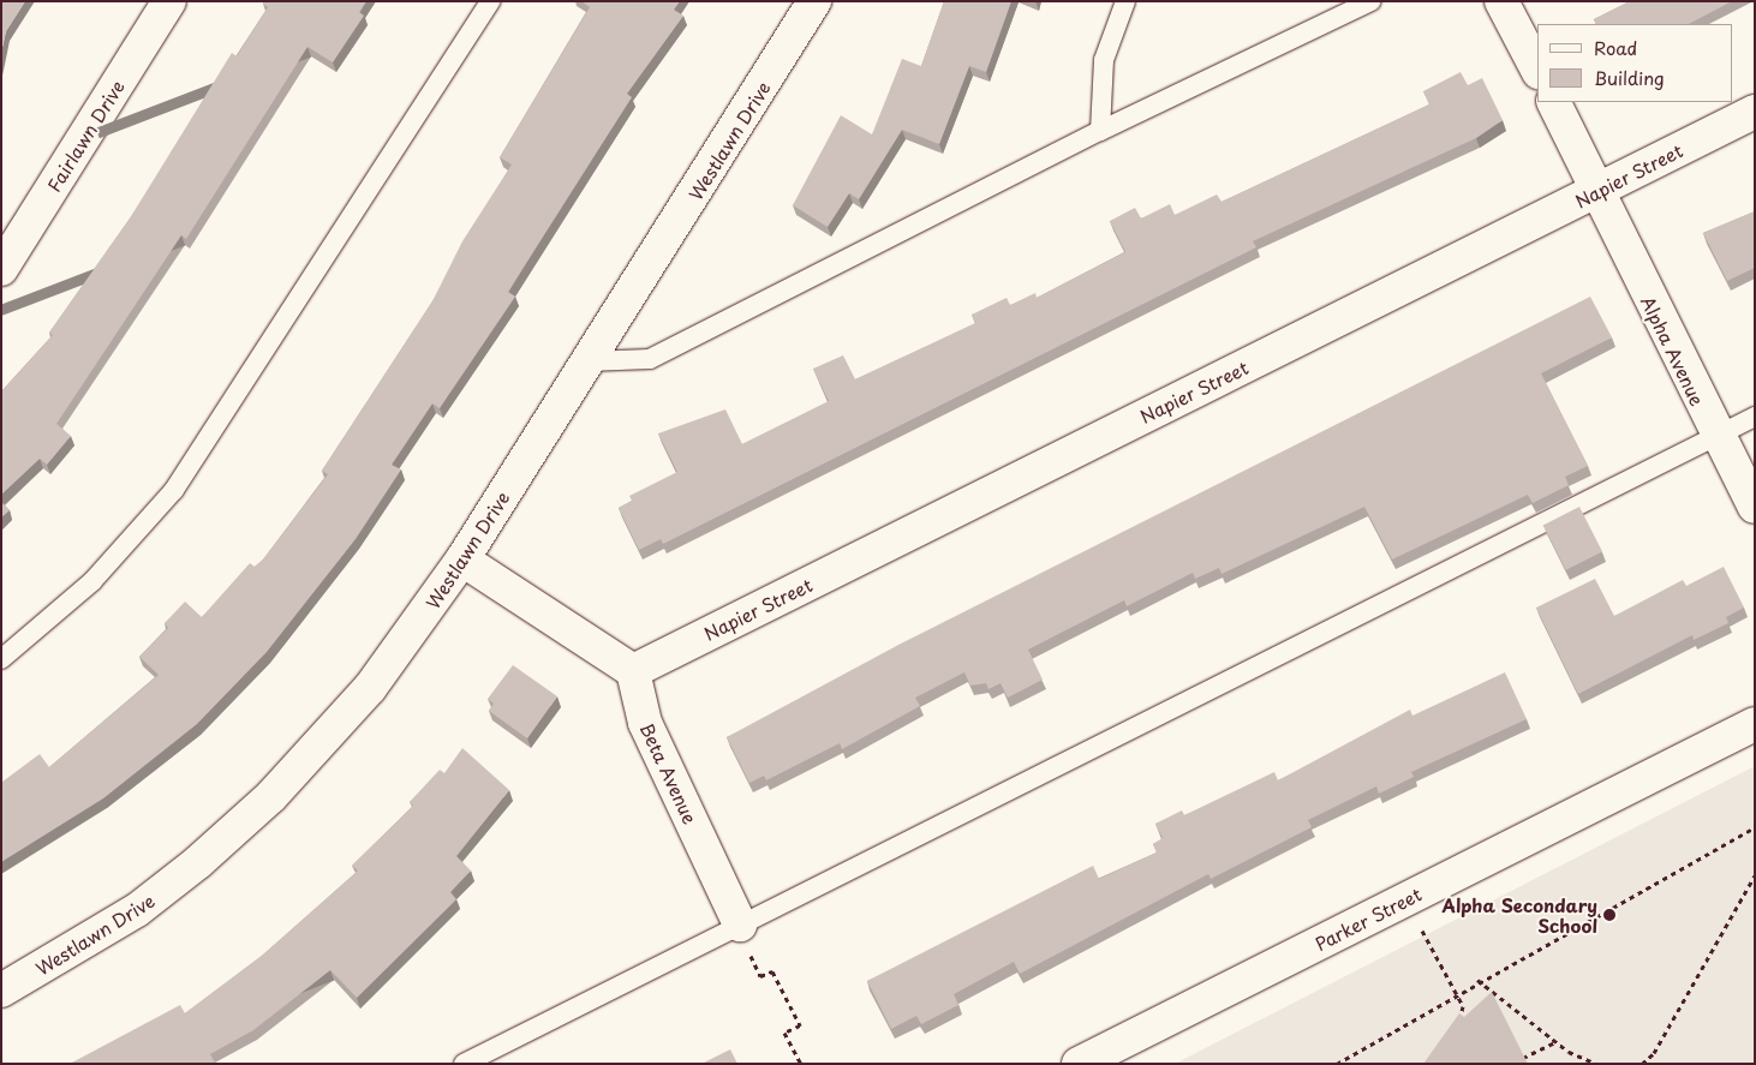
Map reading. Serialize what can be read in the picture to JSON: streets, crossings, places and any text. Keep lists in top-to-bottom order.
{
  "streets": {
    "street": [
      "Fairlawn Drive",
      "Westlawn Drive",
      "Napier Street",
      "Alpha Avenue",
      "Beta Avenue",
      "Parker Street"
    ]
  },
  "crossings": [
    ["Napier Street", "Alpha Avenue"],
    ["Napier Street", "Beta Avenue"]
  ],
  "places": ["Alpha Secondary School"],
  "legend": ["Road", "Building"]
}
